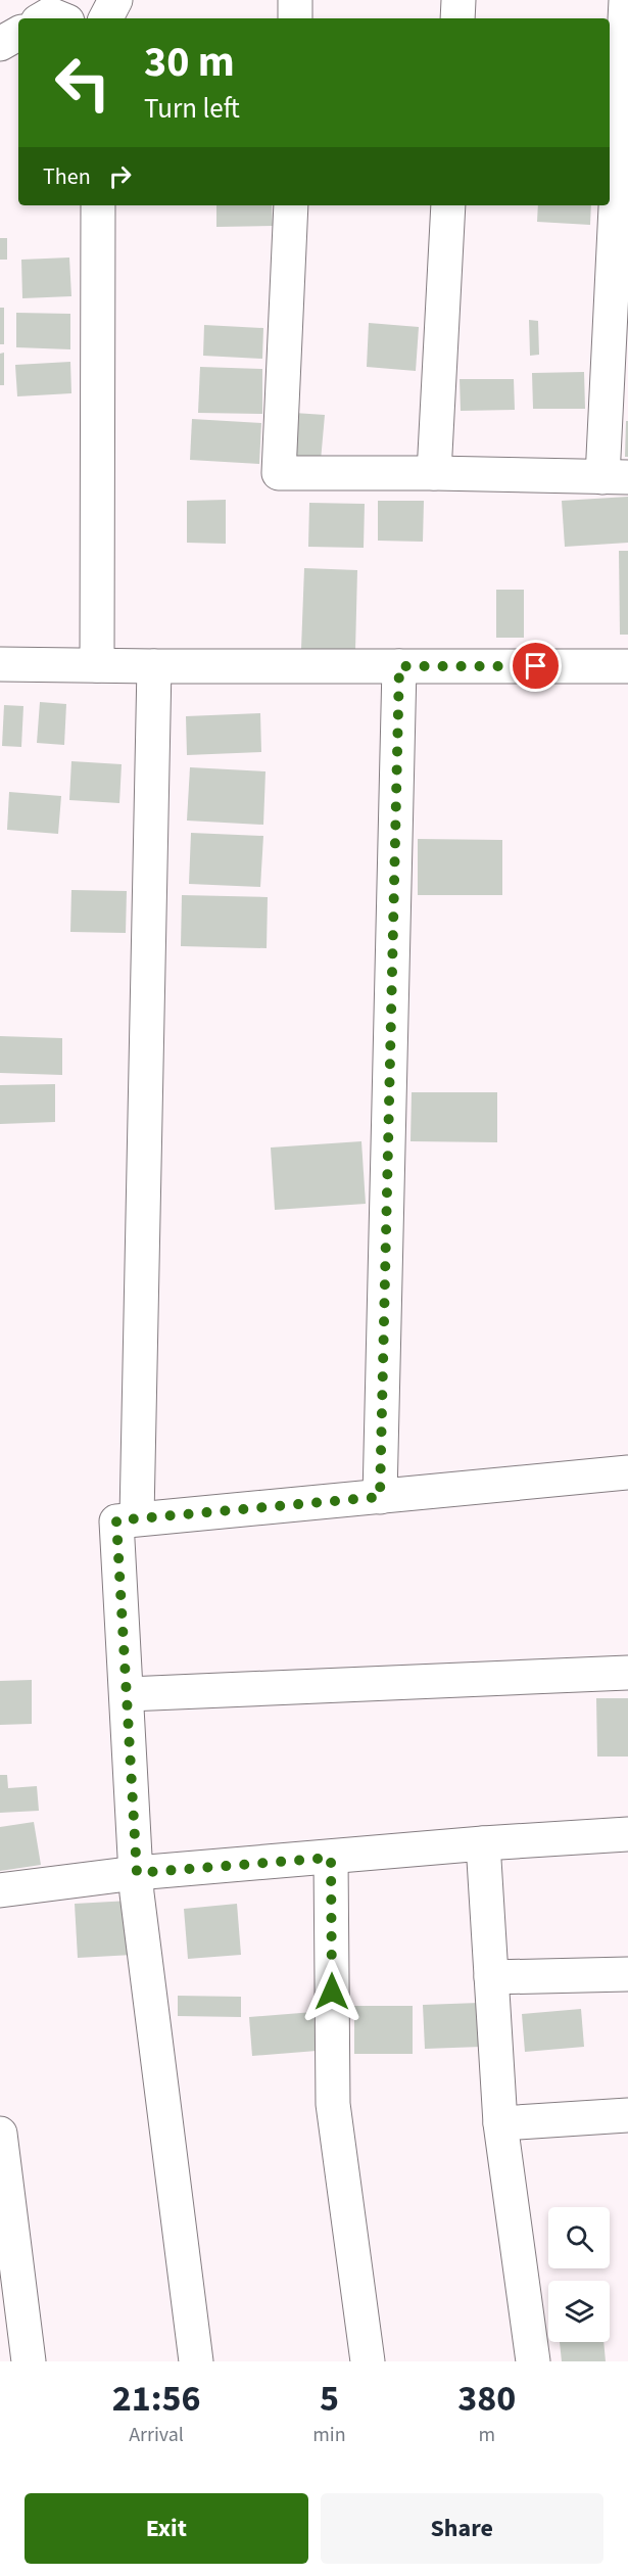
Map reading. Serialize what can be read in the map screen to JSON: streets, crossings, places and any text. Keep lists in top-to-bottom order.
{
  "page": {
    "turn": ["30 m", "Turn left"],
    "then": "Then",
    "eta": [
      "21:56",
      "Arrival",
      "5",
      "min",
      "380",
      "m"
    ],
    "buttons": ["Exit", "Share"]
  }
}
